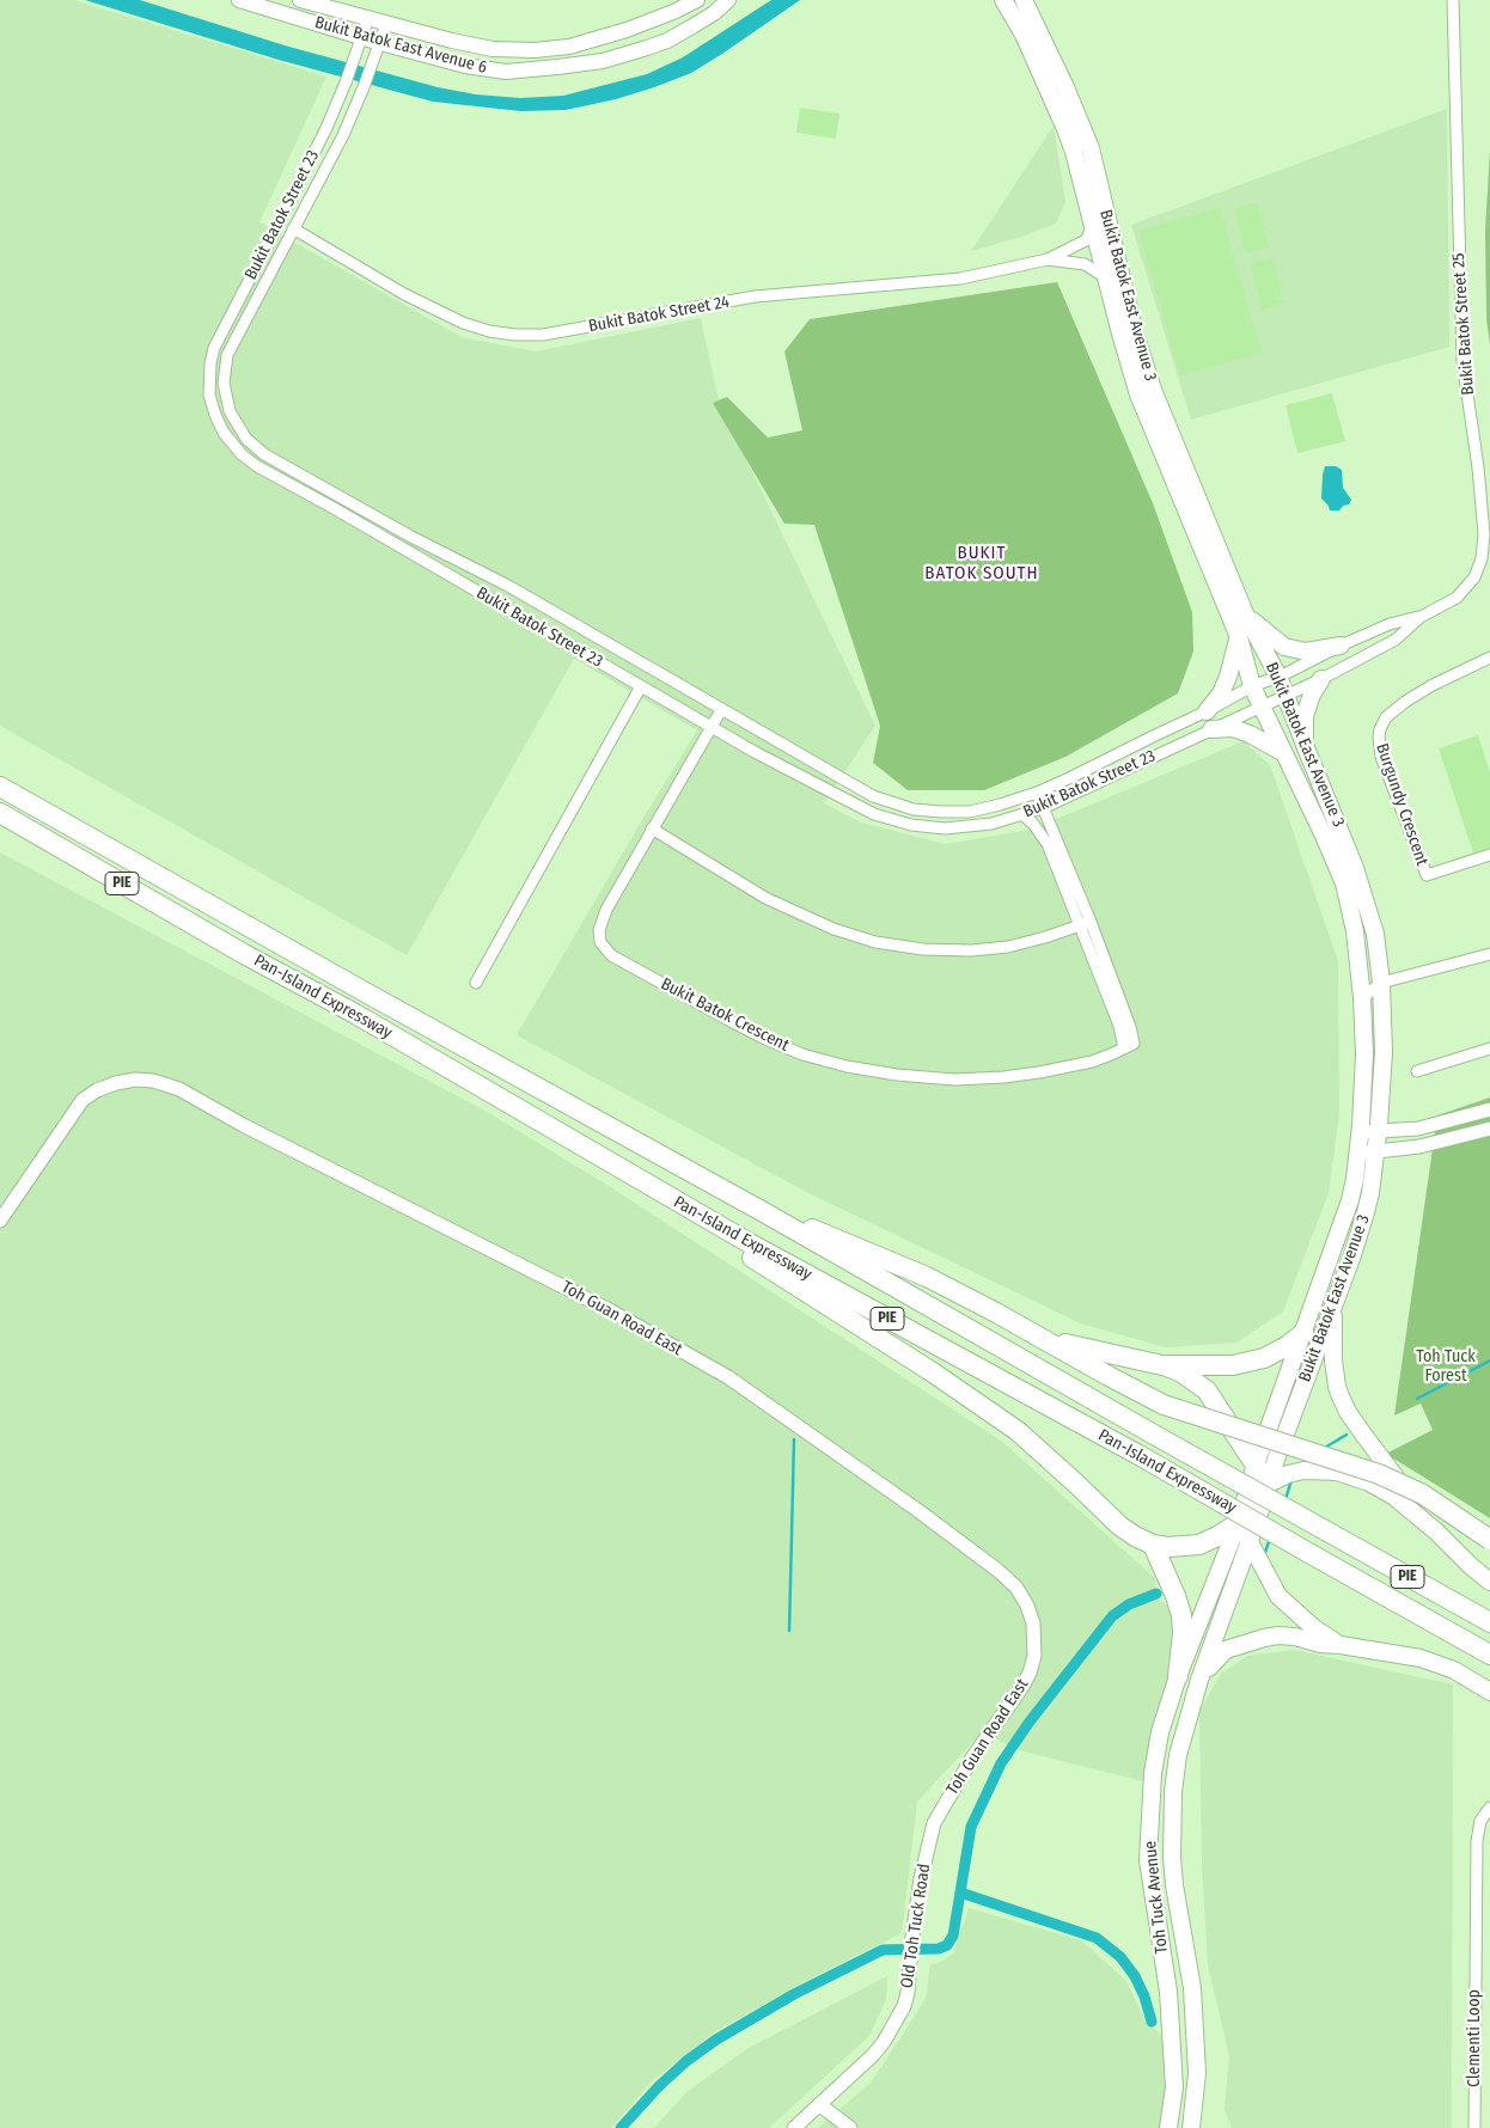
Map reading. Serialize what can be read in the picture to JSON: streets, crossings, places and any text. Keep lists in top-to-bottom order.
{
  "streets": {
    "highway": ["PIE", "Pan-Island Expressway"],
    "main road": ["Bukit Batok East Avenue 6", "Bukit Batok East Avenue 3", "Toh Tuck Avenue"],
    "street": [
      "Bukit Batok Street 23",
      "Bukit Batok Street 24",
      "Bukit Batok Street 25",
      "Burgundy Crescent",
      "Bukit Batok Crescent",
      "Toh Guan Road East",
      "Old Toh Tuck Road",
      "Clementi Loop"
    ]
  },
  "crossings": [
    ["Bukit Batok East Avenue 6", "Bukit Batok Street 23"],
    ["Bukit Batok Street 23", "Bukit Batok East Avenue 3"],
    ["Bukit Batok Street 23", "Bukit Batok Street 24"],
    ["Bukit Batok Street 23", "Bukit Batok Street 25"],
    ["Bukit Batok Street 23", "Bukit Batok Crescent"],
    ["Bukit Batok East Avenue 3", "Bukit Batok Street 24"],
    ["Bukit Batok East Avenue 3", "Bukit Batok Street 25"],
    ["Bukit Batok East Avenue 3", "Toh Tuck Avenue"],
    ["Toh Guan Road East", "Old Toh Tuck Road"]
  ],
  "districts": ["BUKIT BATOK SOUTH"],
  "parks": ["Toh Tuck Forest"]
}
